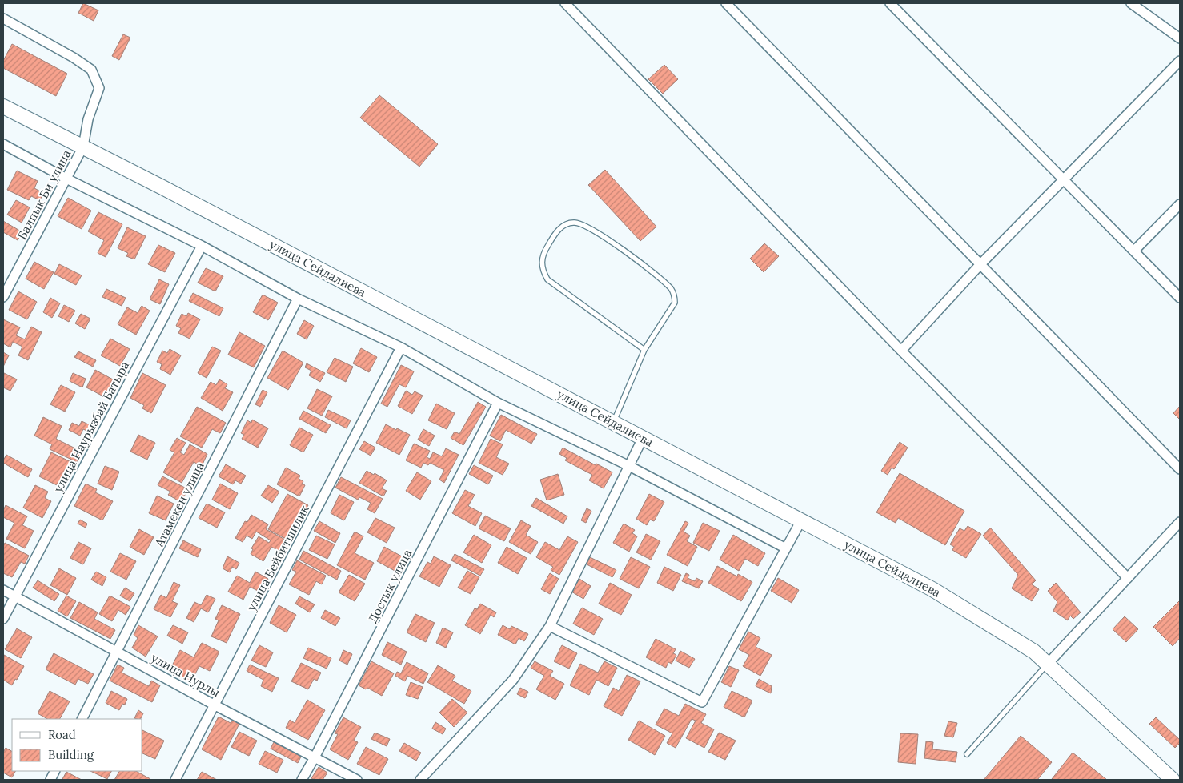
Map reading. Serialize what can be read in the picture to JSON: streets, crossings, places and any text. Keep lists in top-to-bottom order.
{
  "streets": {
    "main road": ["улица Сейдалиева"],
    "street": [
      "Балпык Би улица",
      "улица Наурызбай Батыра",
      "Атамекен улица",
      "улица Бейбитшилик",
      "Достык улица",
      "улица Нурлы"
    ]
  },
  "crossings": [
    ["Балпык Би улица", "улица Сейдалиева"],
    ["улица Наурызбай Батыра", "улица Нурлы"],
    ["Атамекен улица", "улица Нурлы"],
    ["улица Бейбитшилик", "улица Нурлы"],
    ["Достык улица", "улица Нурлы"]
  ],
  "legend": ["Road", "Building"]
}
